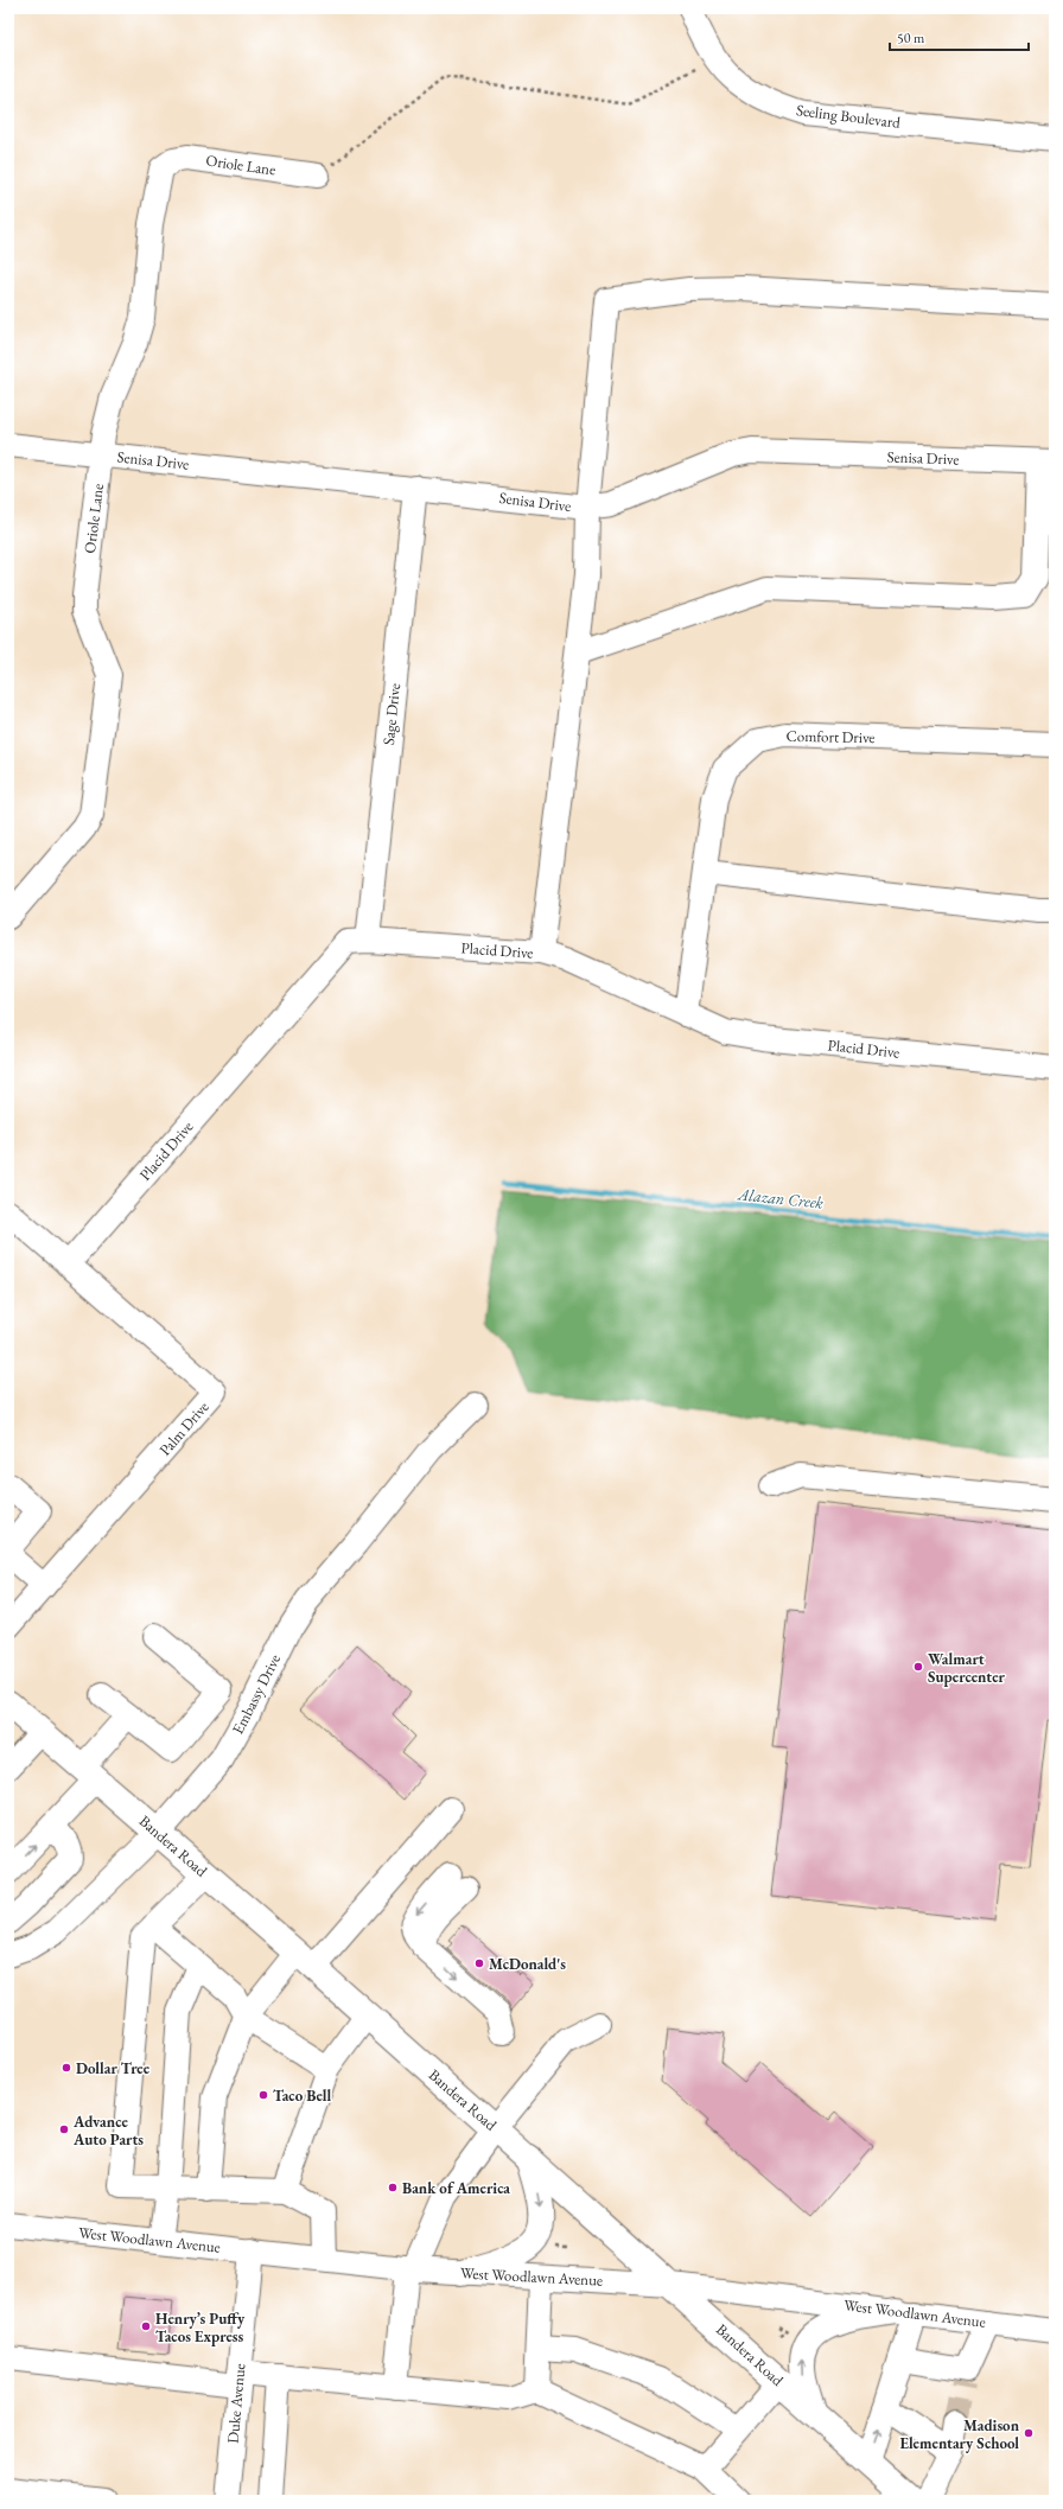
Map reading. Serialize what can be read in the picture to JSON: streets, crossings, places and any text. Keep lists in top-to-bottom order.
{
  "streets": {
    "main road": ["Bandera Road"],
    "street": [
      "Seeling Boulevard",
      "Oriole Lane",
      "Senisa Drive",
      "Sage Drive",
      "Comfort Drive",
      "Placid Drive",
      "Palm Drive",
      "Embassy Drive",
      "West Woodlawn Avenue",
      "Duke Avenue"
    ]
  },
  "crossings": [
    ["Oriole Lane", "Senisa Drive"],
    ["Senisa Drive", "Sage Drive"],
    ["Sage Drive", "Placid Drive"],
    ["Comfort Drive", "Placid Drive"],
    ["Placid Drive", "Palm Drive"],
    ["Embassy Drive", "Bandera Road"],
    ["Bandera Road", "West Woodlawn Avenue"],
    ["West Woodlawn Avenue", "Duke Avenue"]
  ],
  "water": ["Alazan Creek"],
  "places": [
    "Walmart Supercenter",
    "McDonald's",
    "Dollar Tree",
    "Taco Bell",
    "Advance Auto Parts",
    "Bank of America",
    "Henry’s Puffy Tacos Express",
    "Madison Elementary School"
  ],
  "scale_bar": "50 m"
}
